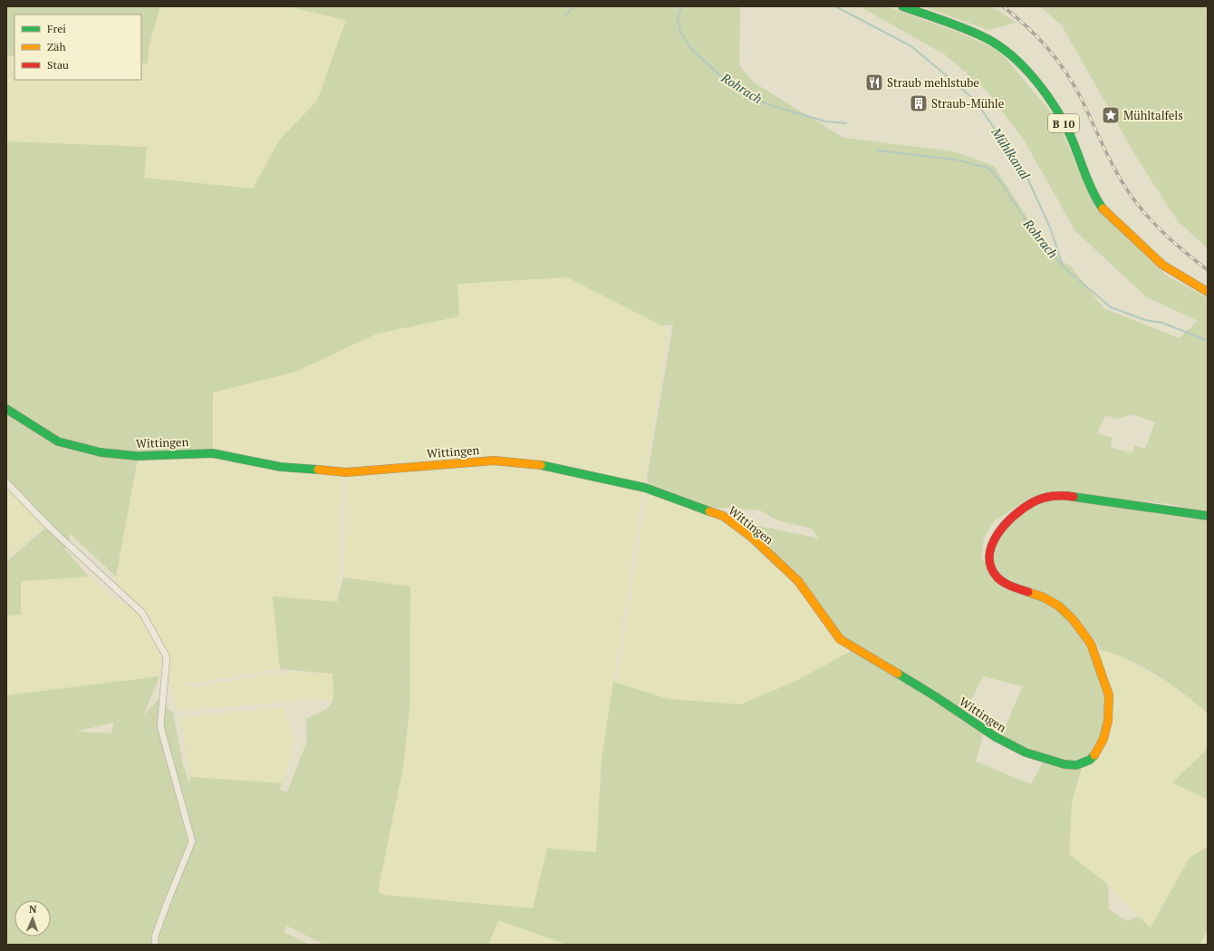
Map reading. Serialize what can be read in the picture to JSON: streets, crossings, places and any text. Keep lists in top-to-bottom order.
{
  "streets": {
    "street": ["B 10", "Wittingen"]
  },
  "water": ["Rohrach", "Mühlkanal"],
  "places": {
    "restaurant": ["Straub mehlstube"],
    "building": ["Straub-Mühle"],
    "place": ["Mühltalfels"]
  },
  "legend": ["Frei", "Zäh", "Stau"],
  "north": "top"
}
